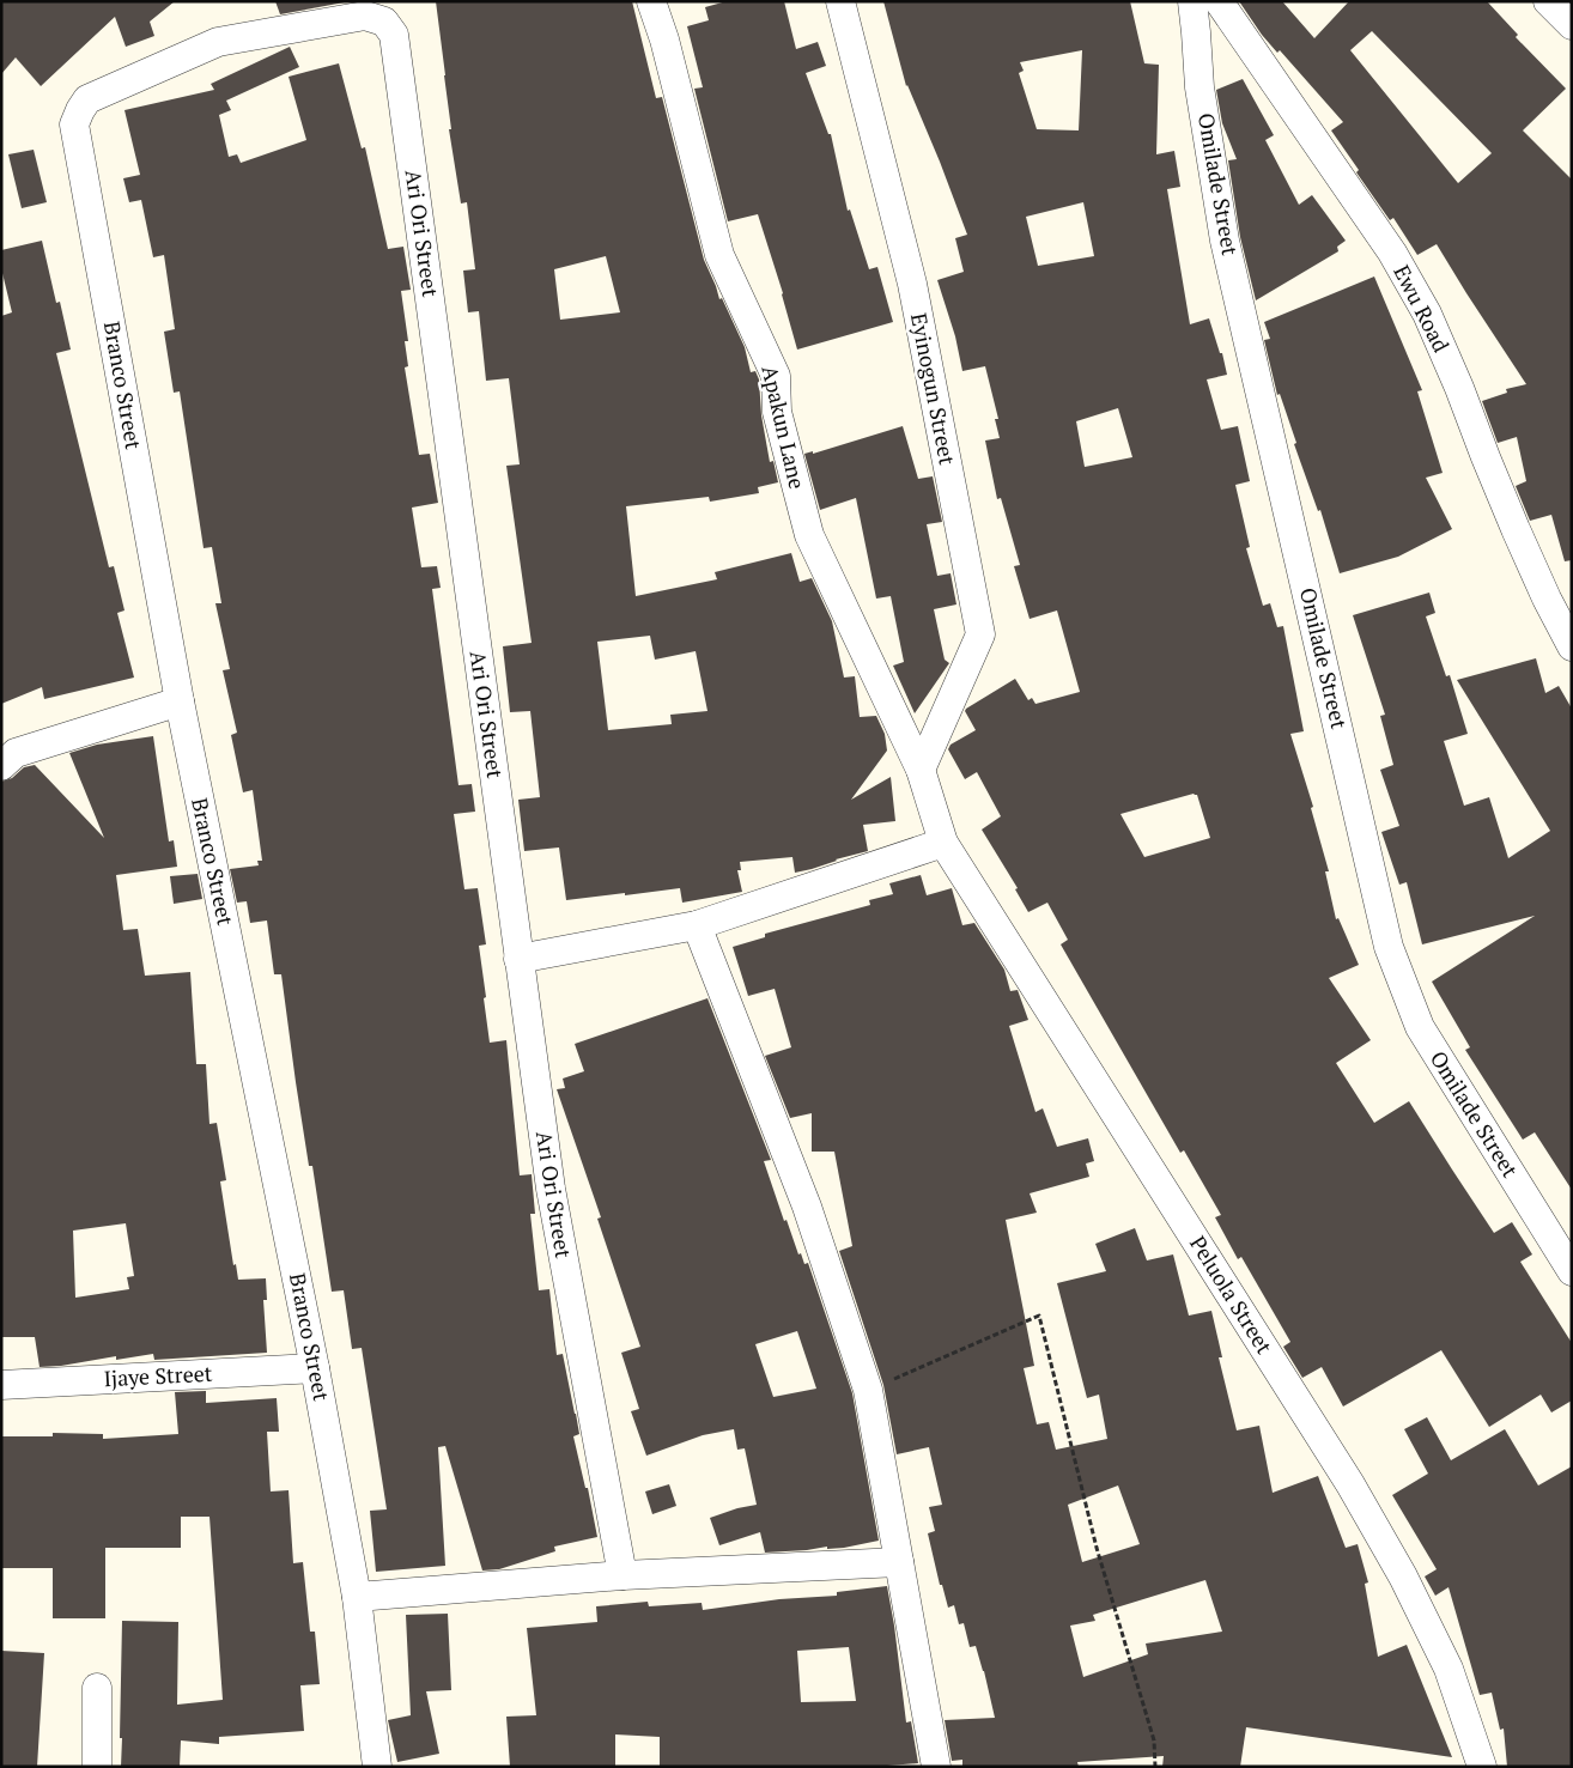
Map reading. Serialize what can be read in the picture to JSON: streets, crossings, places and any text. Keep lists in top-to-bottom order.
{
  "streets": {
    "street": [
      "Omilade Street",
      "Ari Ori Street",
      "Ewu Road",
      "Branco Street",
      "Eyinogun Street",
      "Apakun Lane",
      "Peluola Street",
      "Ijaye Street"
    ]
  },
  "crossings": [
    ["Ari Ori Street", "Branco Street"],
    ["Branco Street", "Ijaye Street"],
    ["Eyinogun Street", "Apakun Lane"],
    ["Apakun Lane", "Peluola Street"]
  ]
}
